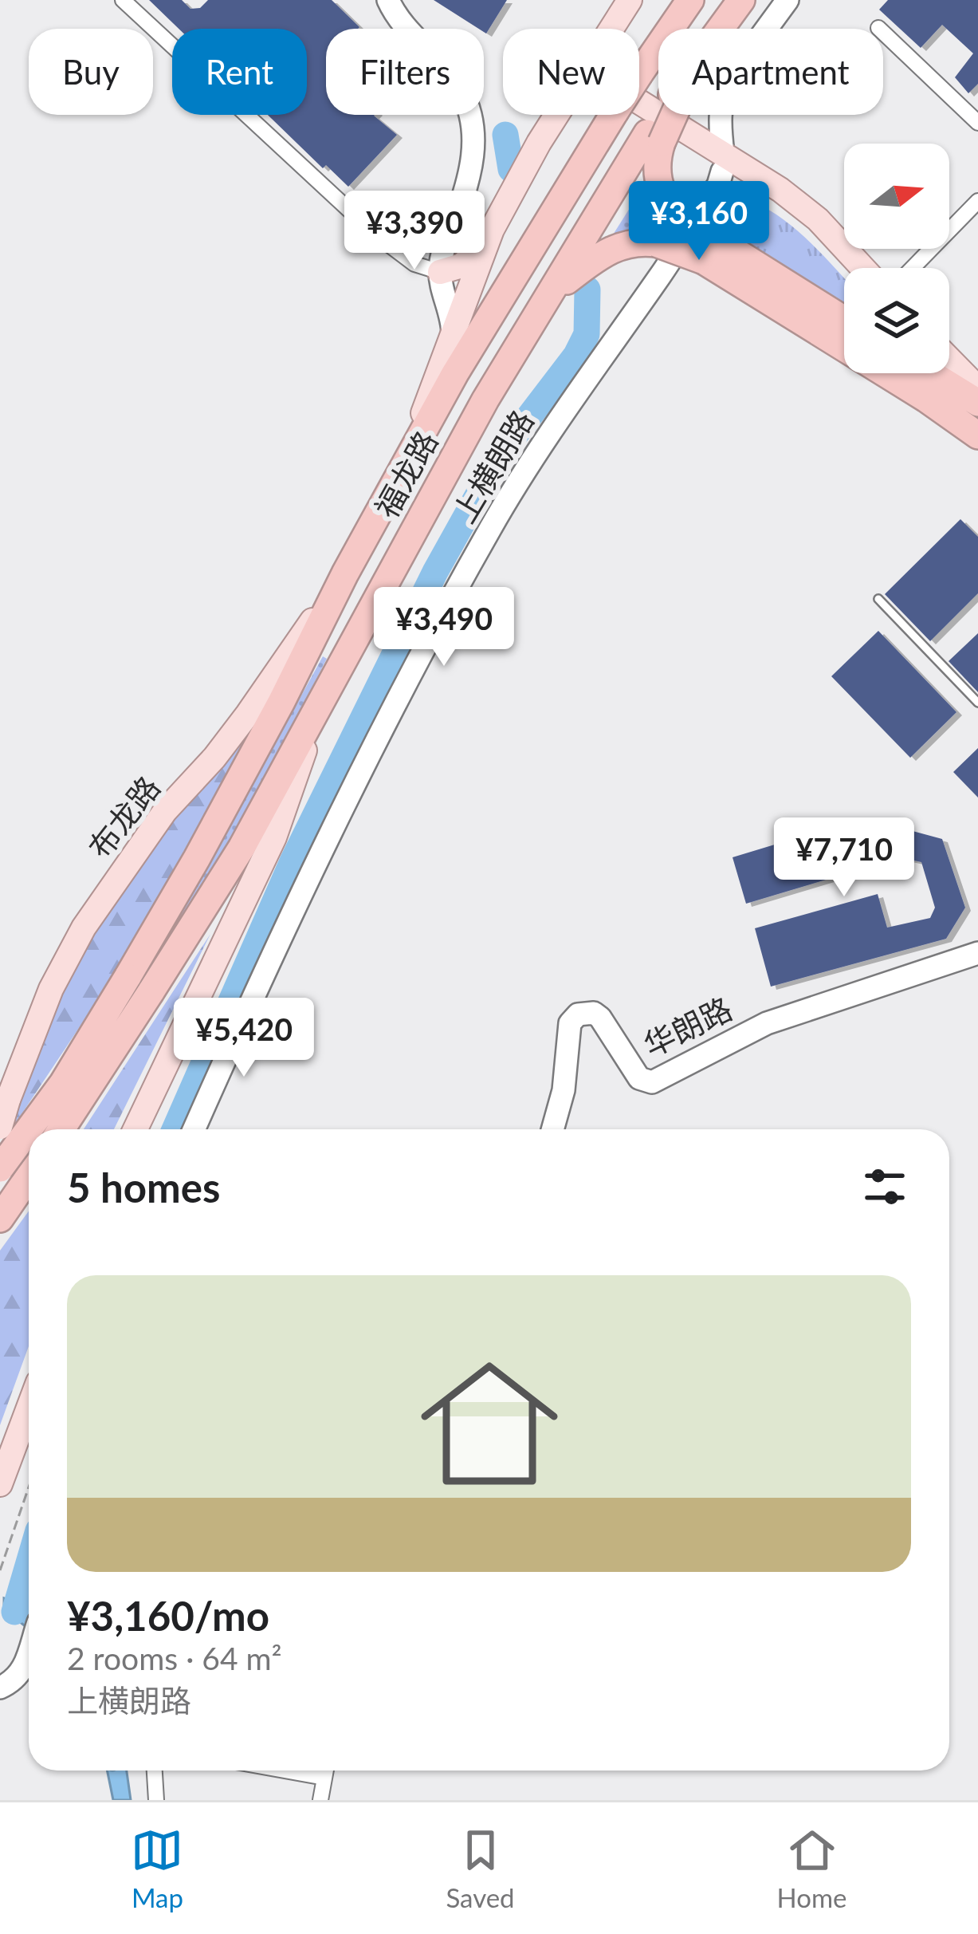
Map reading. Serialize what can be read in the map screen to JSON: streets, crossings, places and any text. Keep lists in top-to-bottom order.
{
  "streets": {
    "highway": ["福龙路"],
    "main road": ["布龙路"],
    "street": ["上横朗路", "华朗路"]
  },
  "crossings": [
    ["福龙路", "布龙路"]
  ],
  "north": "right",
  "page": {
    "chip": [
      "Buy",
      "Rent",
      "Filters",
      "New",
      "Apartment"
    ],
    "price": [
      "¥3,160",
      "¥3,390",
      "¥3,490",
      "¥7,710",
      "¥5,420"
    ],
    "heading": "5 homes",
    "list": [
      {
        "name": "¥3,160/mo",
        "note": "2 rooms · 64 m² · 上横朗路"
      }
    ],
    "tabs": ["Map", "Saved", "Home"]
  }
}
